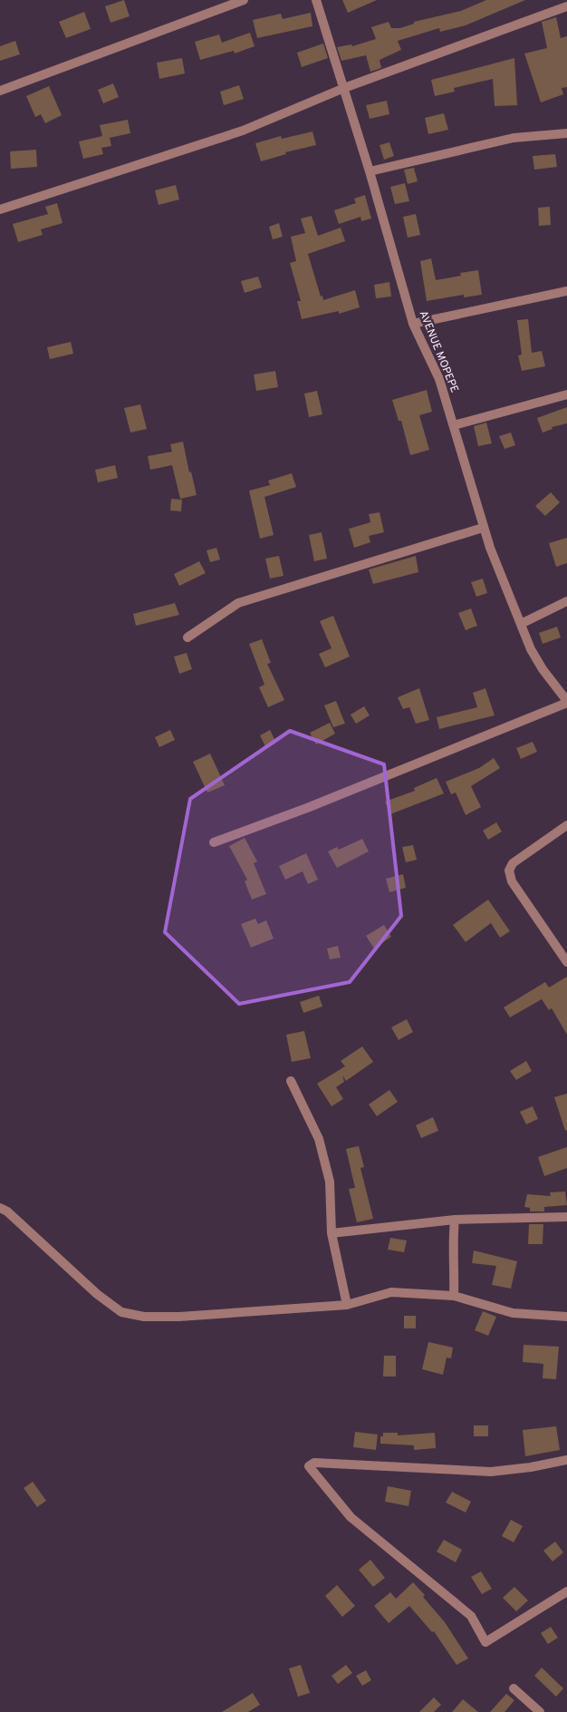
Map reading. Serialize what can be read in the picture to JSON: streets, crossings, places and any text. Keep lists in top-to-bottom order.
{
  "streets": {
    "street": ["AVENUE MOPEPE"]
  }
}
